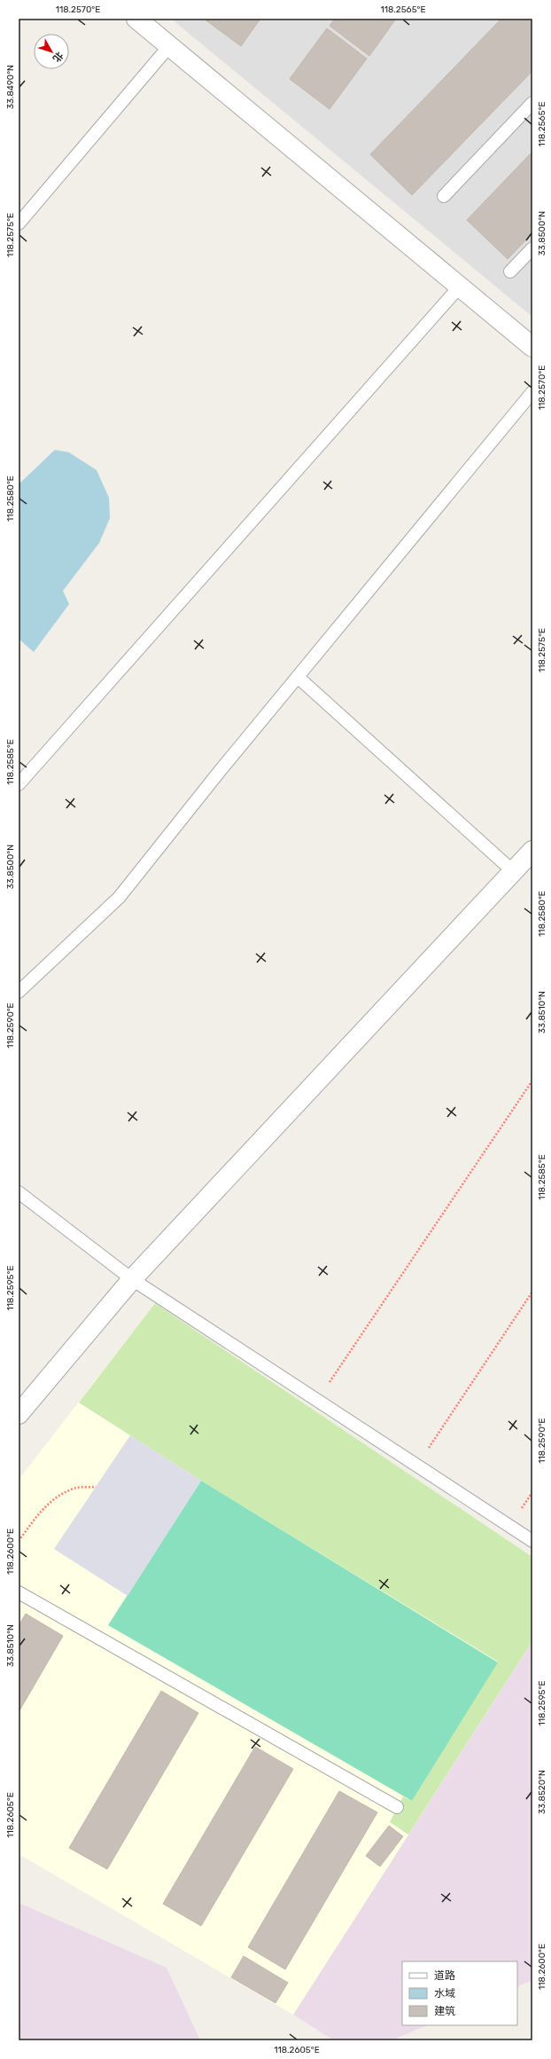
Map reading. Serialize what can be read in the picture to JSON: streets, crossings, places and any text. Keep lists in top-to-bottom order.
{
  "legend": ["道路", "水域", "建筑"],
  "north": "bottom right",
  "coordinates": [
    "118.2570°E",
    "118.2565°E",
    "33.8490°N",
    "33.8500°N",
    "118.2575°E",
    "118.2580°E",
    "118.2585°E",
    "33.8510°N",
    "118.2590°E",
    "118.2595°E",
    "118.2600°E",
    "33.8520°N",
    "118.2605°E"
  ]
}
